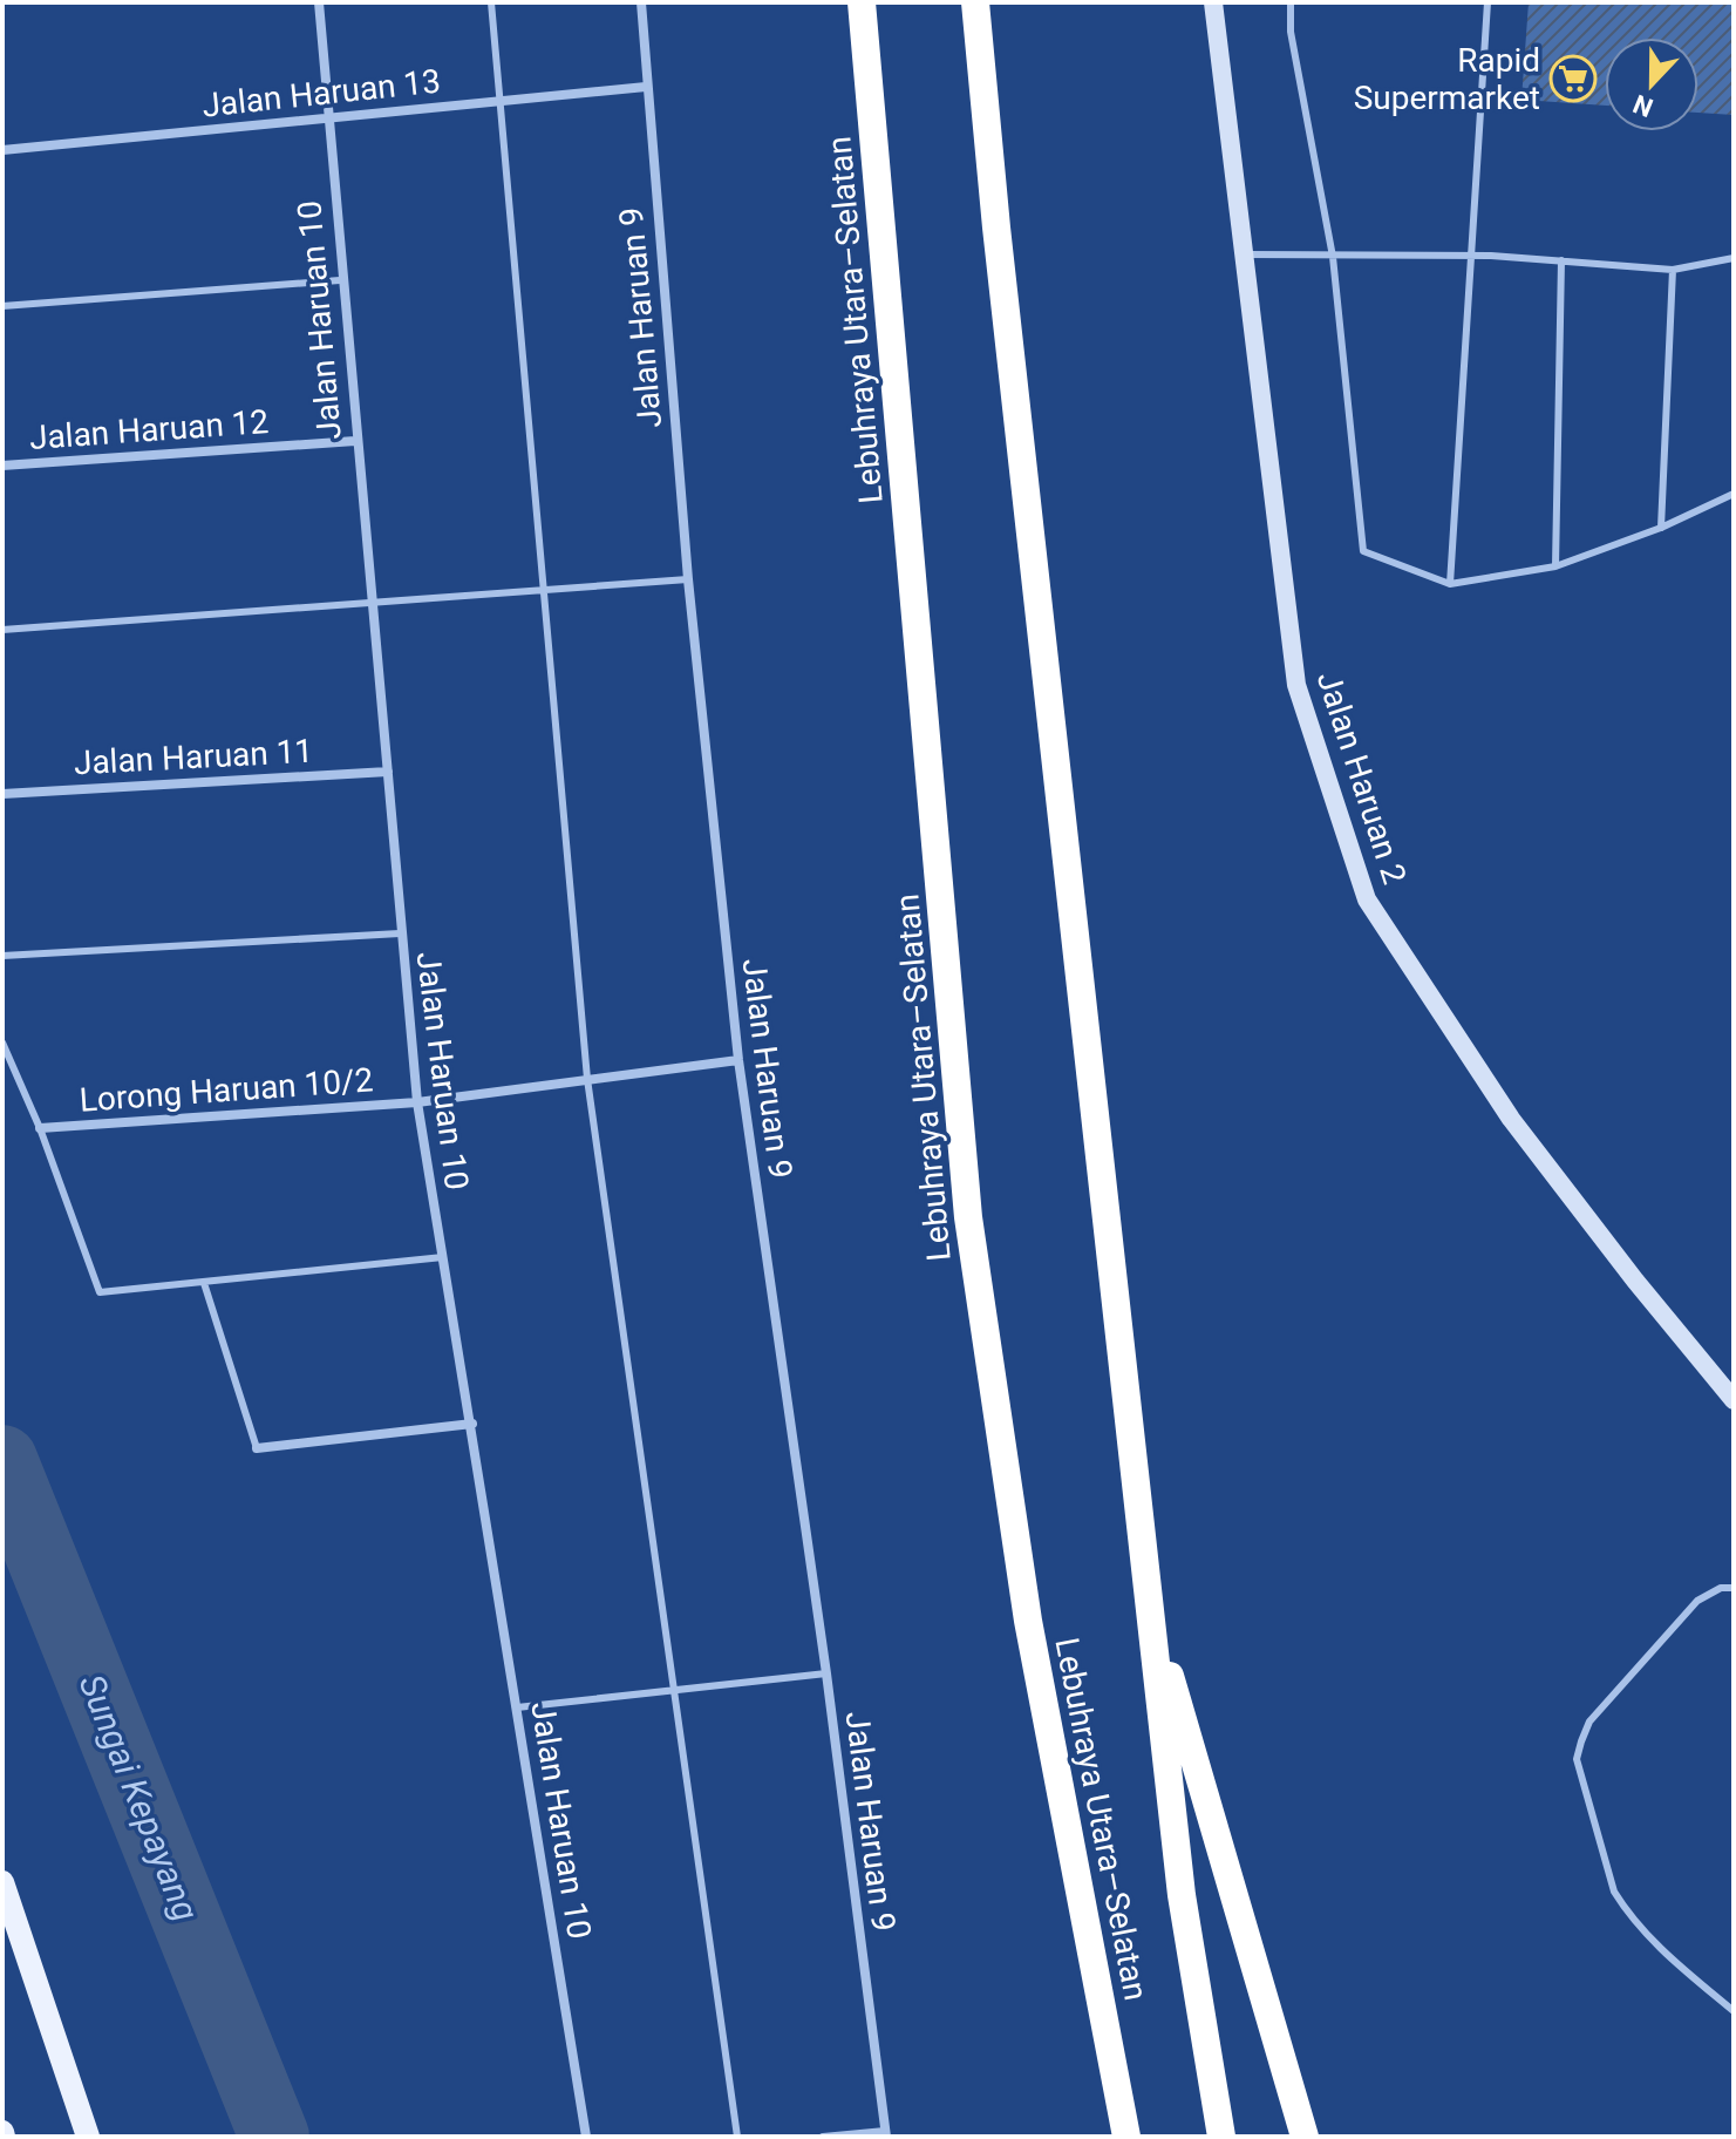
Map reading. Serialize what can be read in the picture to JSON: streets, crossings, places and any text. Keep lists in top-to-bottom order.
{
  "streets": {
    "highway": ["Lebuhraya Utara–Selatan"],
    "main road": ["Jalan Haruan 2"],
    "street": [
      "Jalan Haruan 13",
      "Jalan Haruan 9",
      "Jalan Haruan 10",
      "Jalan Haruan 12",
      "Jalan Haruan 11",
      "Lorong Haruan 10/2"
    ]
  },
  "crossings": [
    ["Jalan Haruan 13", "Jalan Haruan 9"],
    ["Jalan Haruan 13", "Jalan Haruan 10"],
    ["Jalan Haruan 9", "Lorong Haruan 10/2"],
    ["Jalan Haruan 10", "Jalan Haruan 12"],
    ["Jalan Haruan 10", "Jalan Haruan 11"],
    ["Jalan Haruan 10", "Lorong Haruan 10/2"]
  ],
  "water": ["Sungai Kepayang"],
  "places": {
    "supermarket": ["Rapid Supermarket"]
  },
  "north": "bottom"
}
